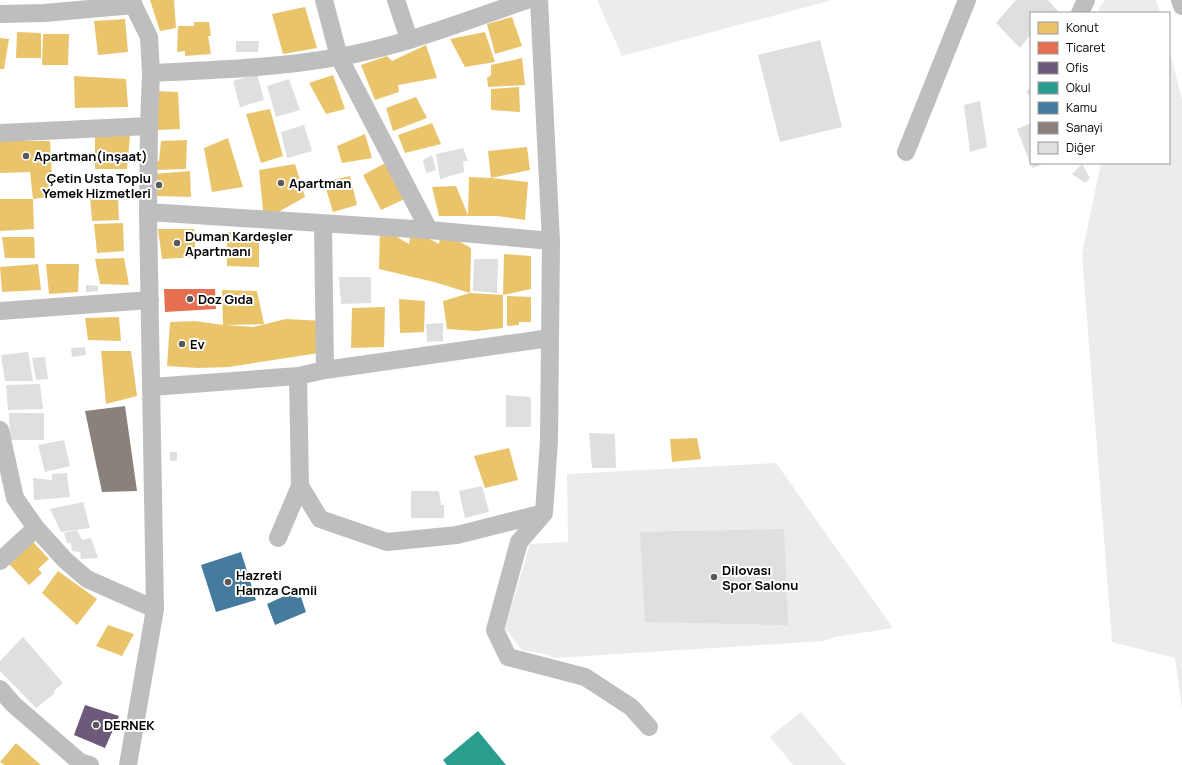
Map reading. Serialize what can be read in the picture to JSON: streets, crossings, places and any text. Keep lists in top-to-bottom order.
{
  "places": [
    "Apartman(inşaat)",
    "Apartman",
    "Çetin Usta Toplu Yemek Hizmetleri",
    "Duman Kardeşler Apartmanı",
    "Doz Gıda",
    "Ev",
    "Dilovası Spor Salonu",
    "Hazreti Hamza Camii",
    "DERNEK"
  ],
  "legend": [
    "Konut",
    "Ticaret",
    "Ofis",
    "Okul",
    "Kamu",
    "Sanayi",
    "Diğer"
  ]
}
